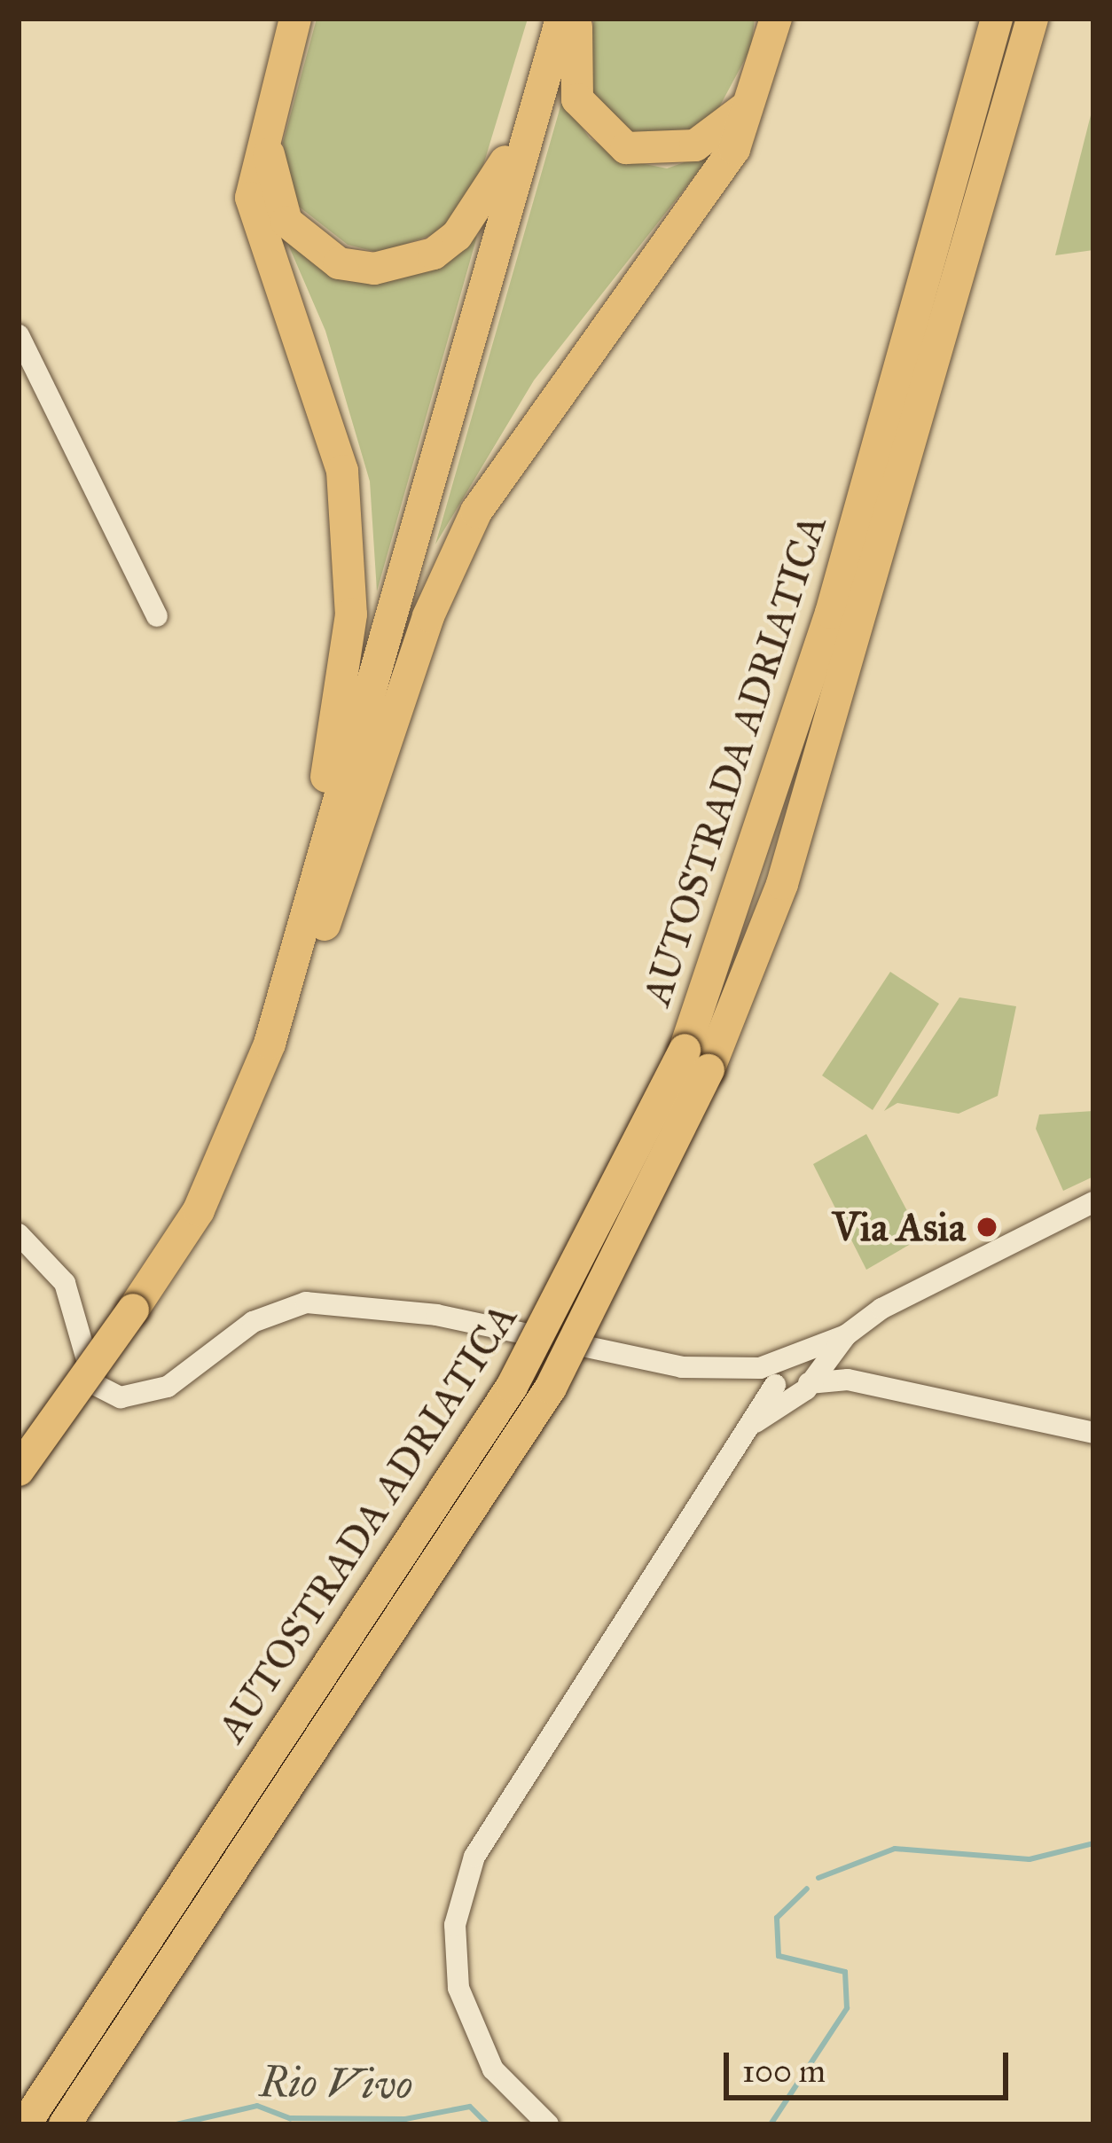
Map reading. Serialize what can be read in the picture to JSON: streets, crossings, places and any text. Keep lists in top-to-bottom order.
{
  "streets": {
    "highway": ["AUTOSTRADA ADRIATICA"]
  },
  "water": ["Rio Vivo"],
  "places": ["Via Asia"],
  "scale_bar": "100 m"
}
